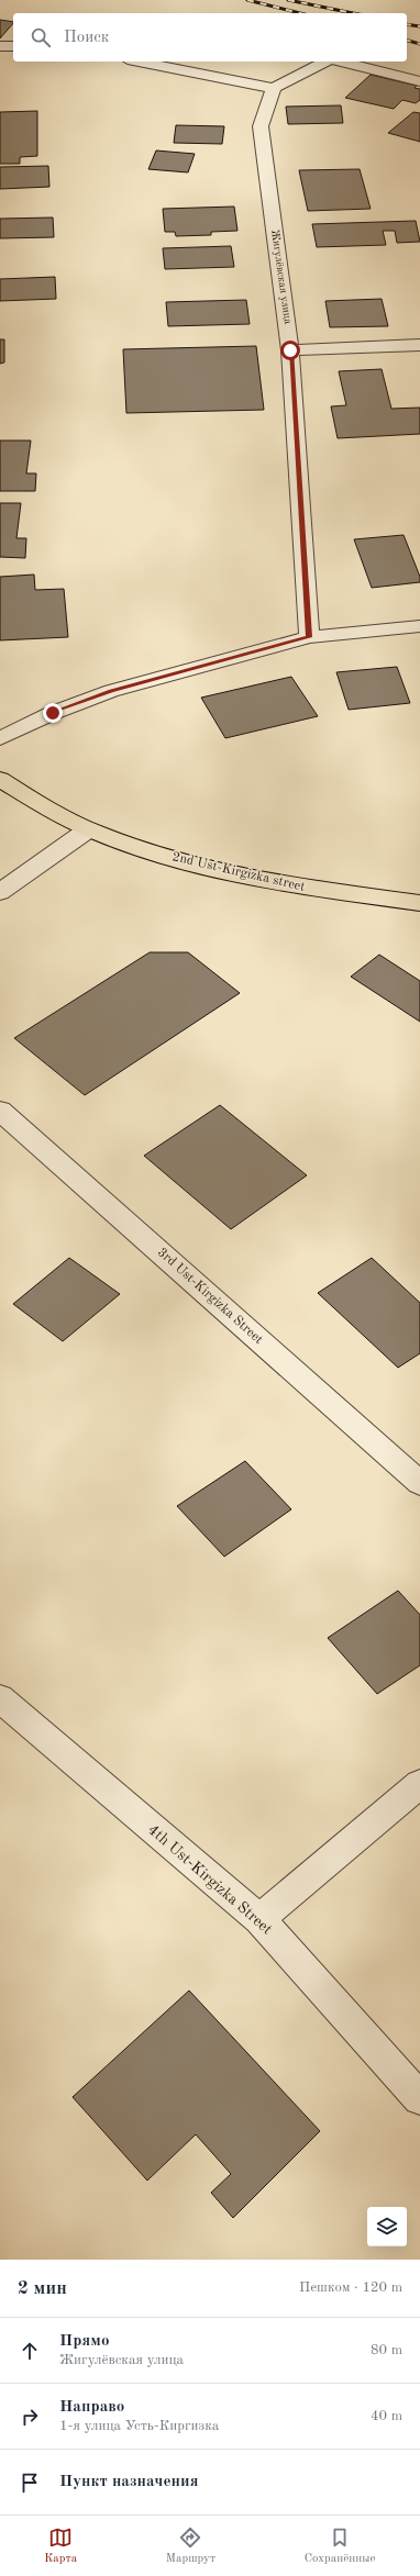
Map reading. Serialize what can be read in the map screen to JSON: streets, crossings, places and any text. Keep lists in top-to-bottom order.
{
  "streets": {
    "main road": ["2nd Ust-Kirgizka street"],
    "street": ["Жигулёвская улица", "3rd Ust-Kirgizka Street", "4th Ust-Kirgizka Street"]
  },
  "page": {
    "search": "Поиск",
    "heading": ["2 мин", "Пешком · 120 m"],
    "list": [
      ["Прямо", "Жигулёвская улица", "80 m"],
      ["Направо", "1-я улица Усть-Киргизка", "40 m"],
      "Пункт назначения"
    ],
    "nav": ["Карта", "Маршрут", "Сохранённые"]
  }
}
